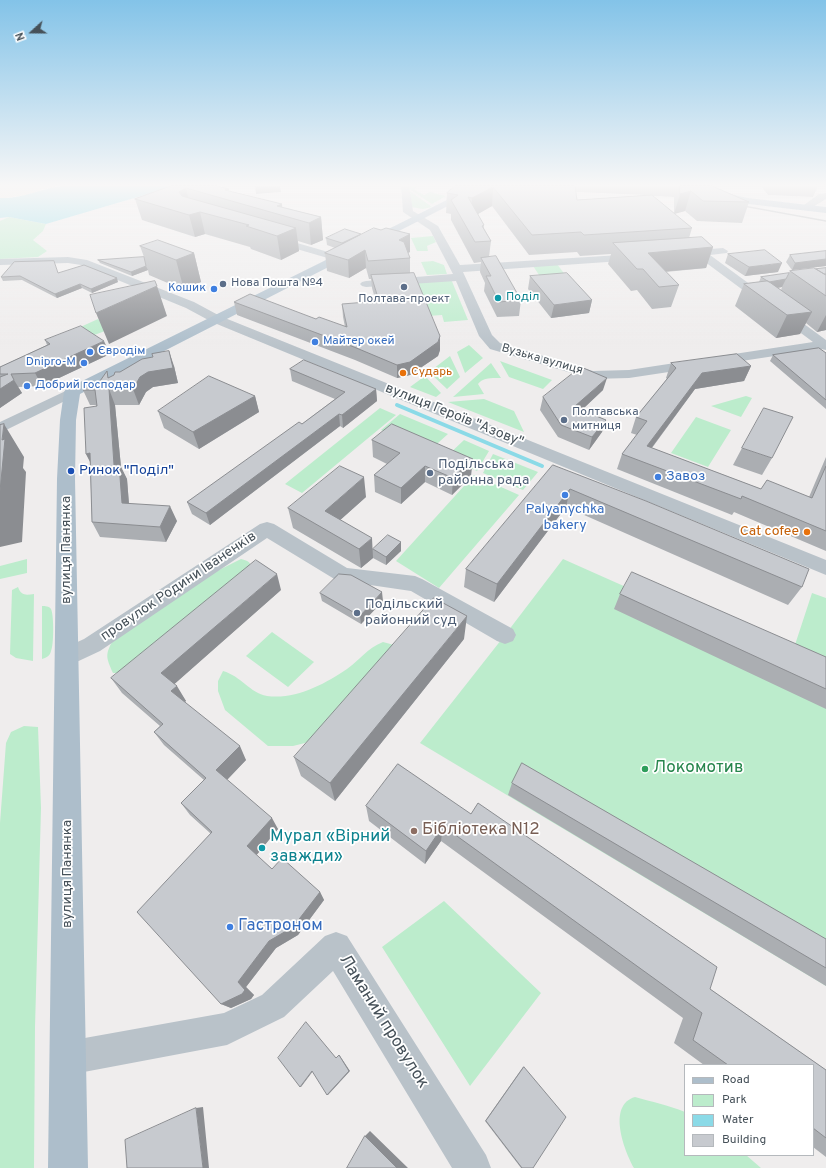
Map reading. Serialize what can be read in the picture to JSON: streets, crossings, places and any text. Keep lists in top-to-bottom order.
{
  "streets": {
    "main road": ["вулиця Панянка"],
    "street": [
      "Вузька вулиця",
      "вулиця Героїв \"Азову\"",
      "провулок Родини Іваненків",
      "Ламаний провулок"
    ]
  },
  "crossings": [
    ["вулиця Панянка", "провулок Родини Іваненків"],
    ["вулиця Панянка", "Ламаний провулок"]
  ],
  "places": [
    "Нова Пошта №4",
    "Полтава-проект",
    "Кошик",
    "Поділ",
    "Майтер окей",
    "Євродім",
    "Dnipro-M",
    "Сударь",
    "Добрий господар",
    "Полтавська митниця",
    "Ринок \"Поділ\"",
    "Подільська районна рада",
    "Завоз",
    "Palyanychka bakery",
    "Cat cofee",
    "Подільский районний суд",
    "Локомотив",
    "Бібліотека N12",
    "Мурал «Вірний завжди»",
    "Гастроном"
  ],
  "legend": [
    "Road",
    "Park",
    "Water",
    "Building"
  ],
  "north": "left"
}
